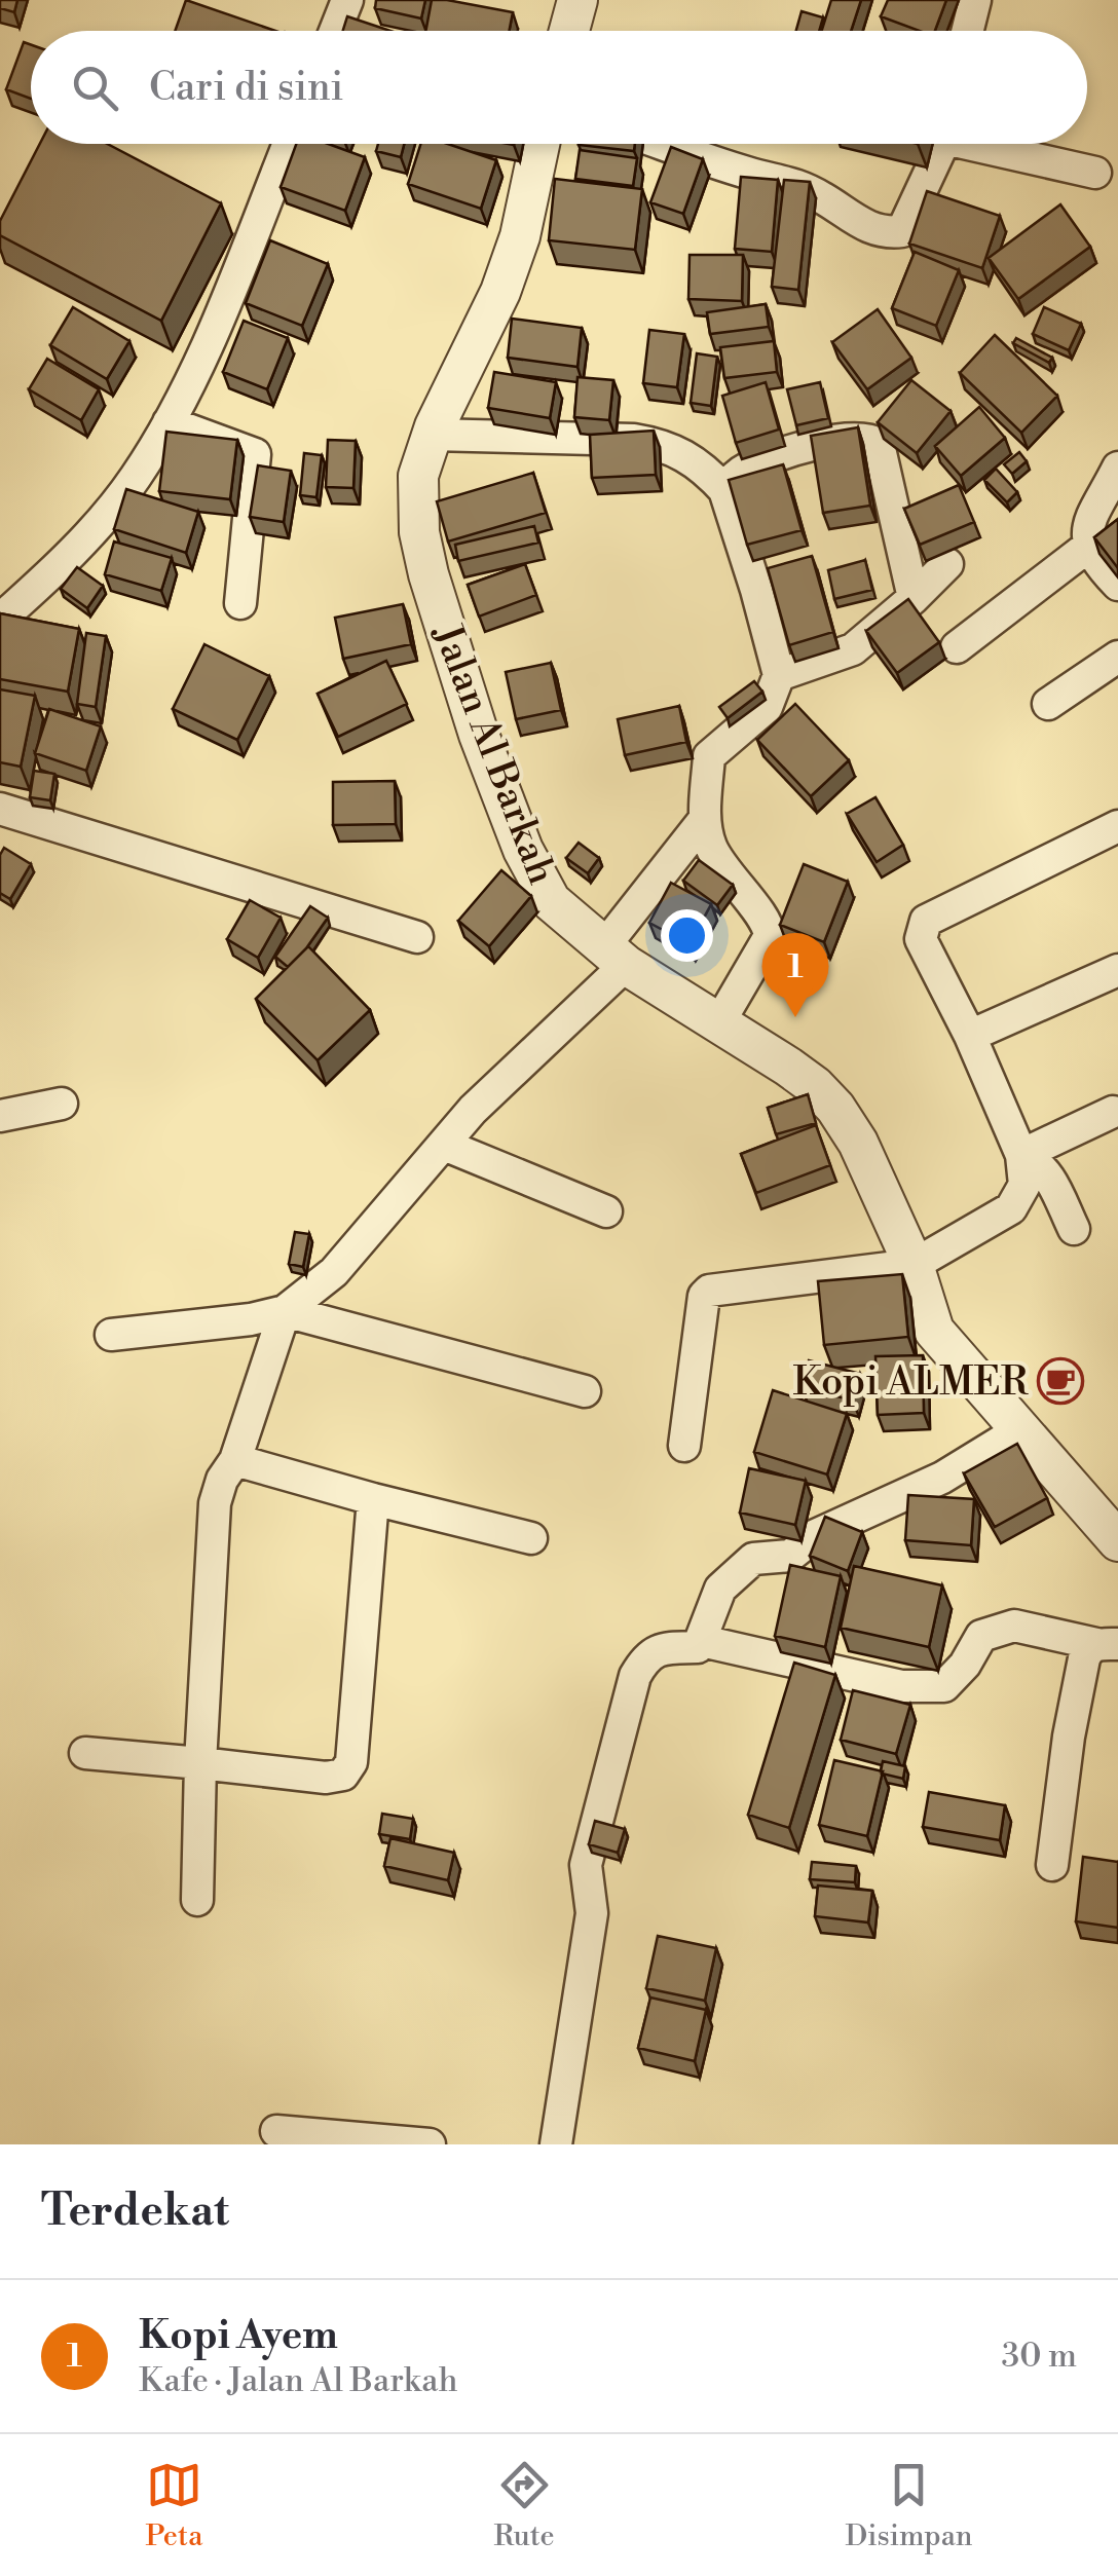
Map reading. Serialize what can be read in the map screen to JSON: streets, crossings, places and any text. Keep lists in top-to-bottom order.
{
  "streets": {
    "street": ["Jalan Al Barkah"]
  },
  "places": {
    "cafe": ["Kopi ALMER"]
  },
  "page": {
    "search": "Cari di sini",
    "pins": "1",
    "heading": "Terdekat",
    "list": [
      {
        "mark": "1",
        "name": "Kopi Ayem",
        "note": "Kafe · Jalan Al Barkah",
        "value": "30 m"
      }
    ],
    "nav": ["Peta", "Rute", "Disimpan"]
  }
}
